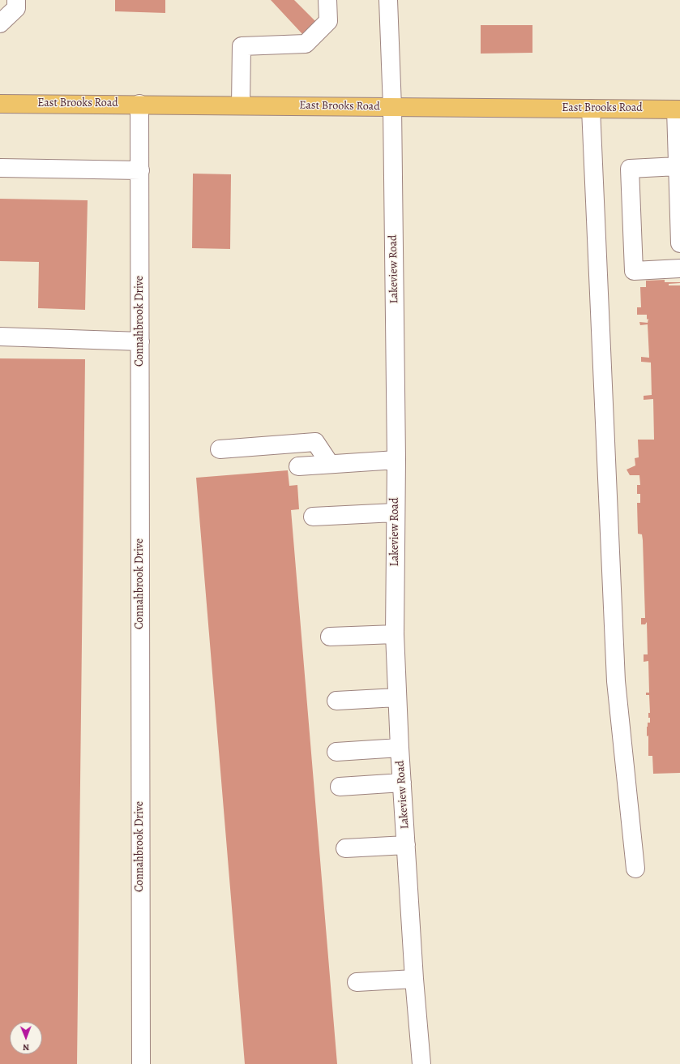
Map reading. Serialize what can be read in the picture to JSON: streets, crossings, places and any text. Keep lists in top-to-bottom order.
{
  "streets": {
    "main road": ["East Brooks Road"],
    "street": ["Lakeview Road", "Connahbrook Drive"]
  },
  "crossings": [
    ["East Brooks Road", "Lakeview Road"],
    ["East Brooks Road", "Connahbrook Drive"]
  ],
  "north": "bottom"
}
